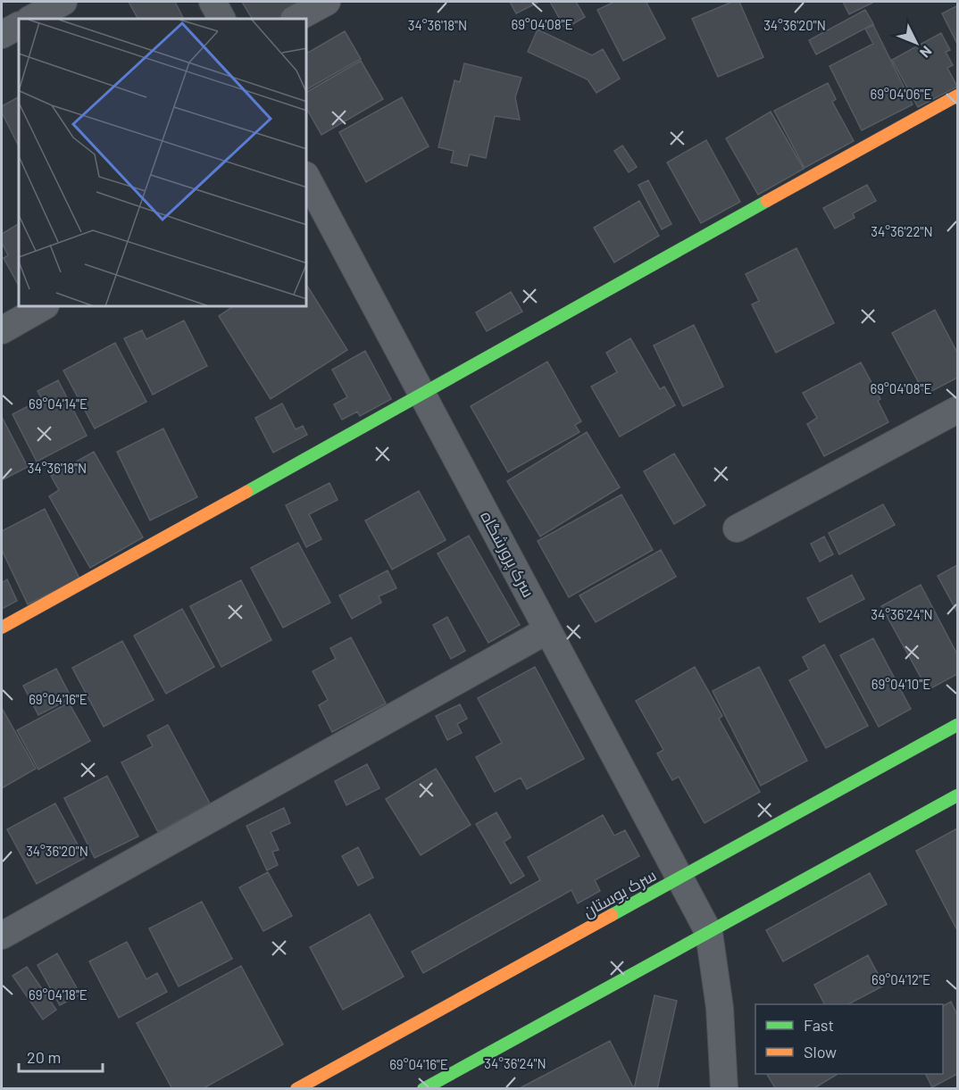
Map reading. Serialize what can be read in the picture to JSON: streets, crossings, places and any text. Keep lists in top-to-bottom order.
{
  "streets": {
    "street": ["سرک پرورشگاه", "سرک بوستان"]
  },
  "crossings": [
    ["سرک پرورشگاه", "سرک بوستان"]
  ],
  "legend": ["Fast", "Slow"],
  "scale_bar": "20 m",
  "north": "bottom right",
  "coordinates": [
    "69°04'08\"E",
    "34°36'20\"N",
    "34°36'18\"N",
    "69°04'06\"E",
    "34°36'22\"N",
    "69°04'14\"E",
    "34°36'24\"N",
    "69°04'10\"E",
    "69°04'16\"E",
    "69°04'12\"E",
    "69°04'18\"E"
  ]
}
